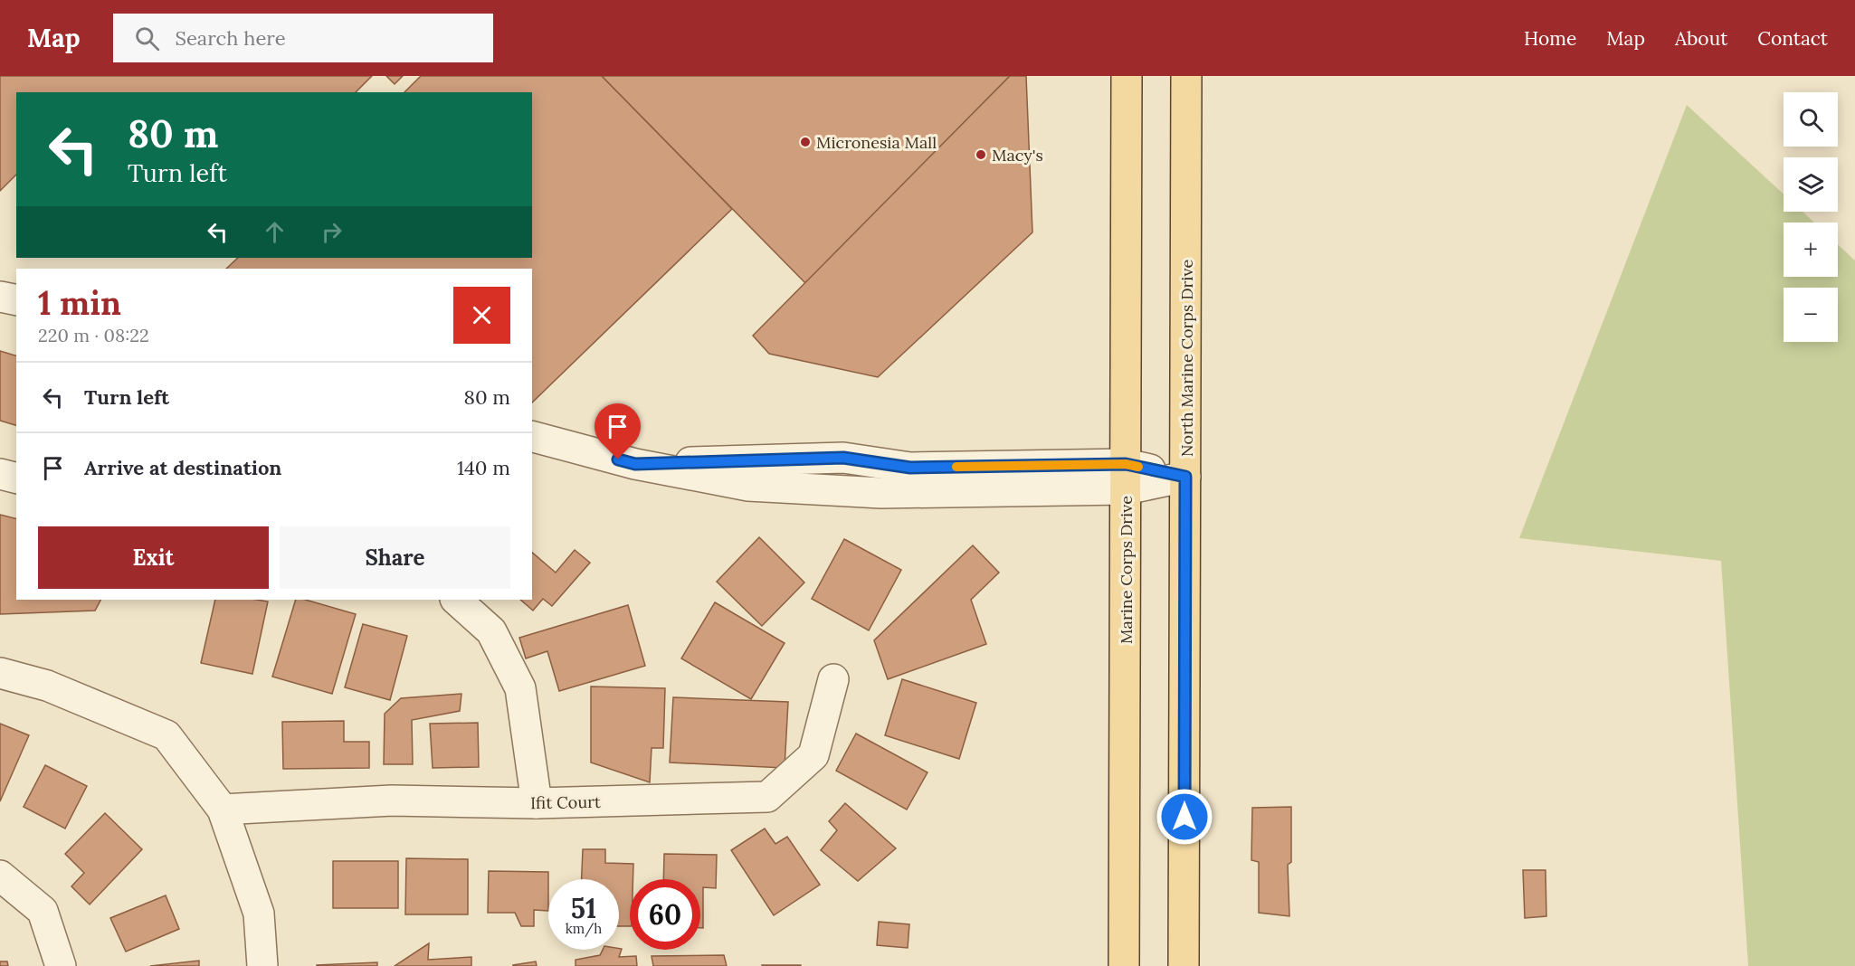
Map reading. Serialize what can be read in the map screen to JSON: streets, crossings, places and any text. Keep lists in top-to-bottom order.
{
  "streets": {
    "main road": ["North Marine Corps Drive", "Marine Corps Drive"],
    "street": ["Ifit Court"]
  },
  "places": ["Micronesia Mall", "Macy's"],
  "page": {
    "header": "Map",
    "search": "Search here",
    "nav": [
      "Home",
      "Map",
      "About",
      "Contact"
    ],
    "map_buttons": ["+", "−"],
    "turn": ["80 m", "Turn left"],
    "heading": ["1 min", "220 m · 08:22"],
    "list": [
      {
        "name": "Turn left",
        "value": "80 m"
      },
      {
        "name": "Arrive at destination",
        "value": "140 m"
      }
    ],
    "buttons": ["Exit", "Share"],
    "speed": "51 km/h",
    "limit": "60"
  }
}
